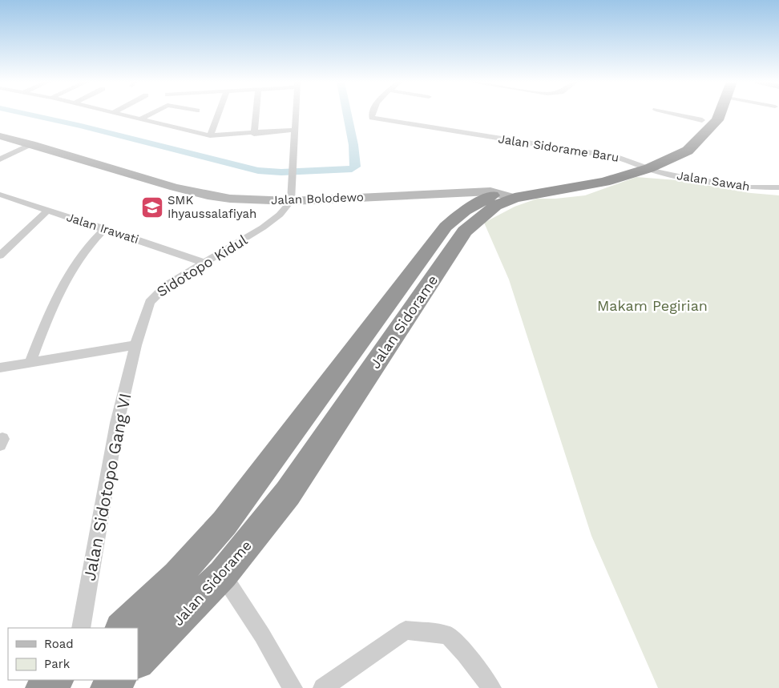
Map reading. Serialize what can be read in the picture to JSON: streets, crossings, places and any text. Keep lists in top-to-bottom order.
{
  "streets": {
    "highway": ["Jalan Sidorame"],
    "street": [
      "Jalan Sidorame Baru",
      "Jalan Sawah",
      "Jalan Bolodewo",
      "Jalan Irawati",
      "Sidotopo Kidul",
      "Jalan Sidotopo Gang VI"
    ]
  },
  "crossings": [
    ["Jalan Sidorame Baru", "Jalan Sawah"],
    ["Jalan Sidorame Baru", "Jalan Sidorame"],
    ["Jalan Sawah", "Jalan Sidorame"],
    ["Jalan Bolodewo", "Sidotopo Kidul"],
    ["Jalan Bolodewo", "Jalan Sidorame"],
    ["Jalan Irawati", "Sidotopo Kidul"],
    ["Sidotopo Kidul", "Jalan Sidotopo Gang VI"]
  ],
  "parks": ["Makam Pegirian"],
  "places": {
    "school or university": ["SMK Ihyaussalafiyah"]
  },
  "legend": ["Road", "Park"]
}
